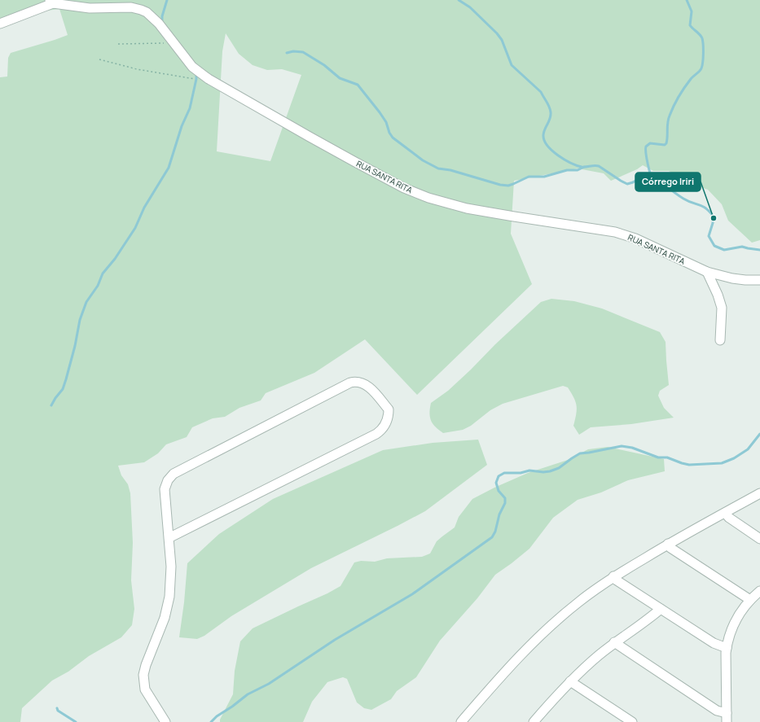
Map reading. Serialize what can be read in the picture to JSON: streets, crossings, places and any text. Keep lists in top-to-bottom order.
{
  "streets": {
    "street": ["RUA SANTA RITA"]
  },
  "places": ["Córrego Iriri"]
}
